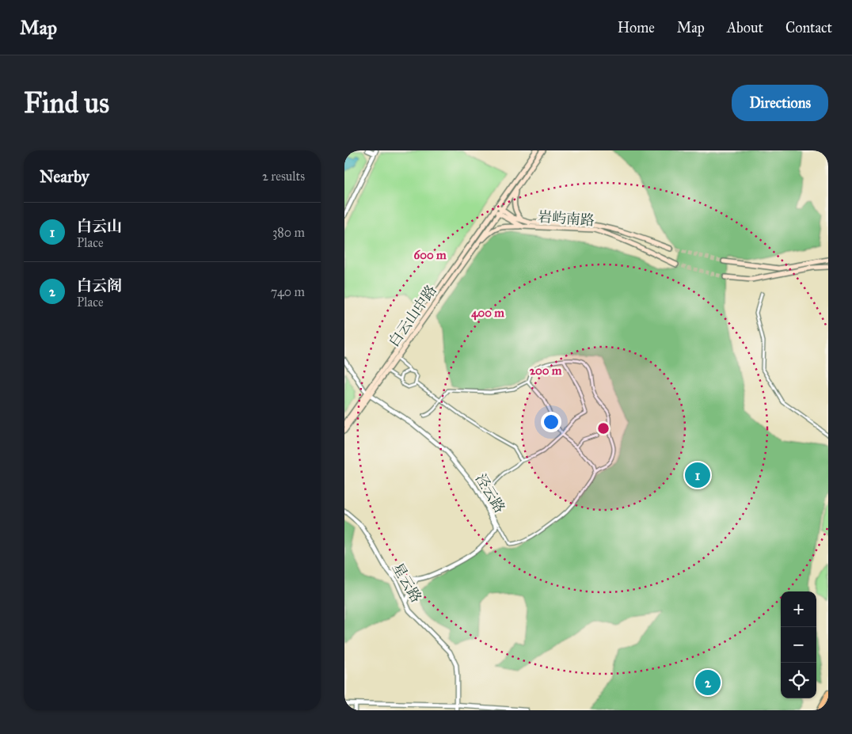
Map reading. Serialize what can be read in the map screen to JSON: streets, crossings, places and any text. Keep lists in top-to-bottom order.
{
  "streets": {
    "main road": ["岩屿南路", "白云山中路"],
    "street": ["泾云路", "星云路"]
  },
  "crossings": [
    ["岩屿南路", "白云山中路"],
    ["白云山中路", "泾云路"],
    ["泾云路", "星云路"]
  ],
  "page": {
    "header": "Map",
    "nav": [
      "Home",
      "Map",
      "About",
      "Contact"
    ],
    "buttons": "Directions",
    "title": "Find us",
    "heading": ["Nearby", "2 results"],
    "list": [
      {
        "mark": "1",
        "name": "白云山",
        "note": "Place",
        "value": "380 m"
      },
      {
        "mark": "2",
        "name": "白云阁",
        "note": "Place",
        "value": "740 m"
      }
    ],
    "pins": ["1", "2"],
    "map_buttons": ["+", "−"]
  },
  "rings": ["600 m", "400 m", "200 m"]
}
